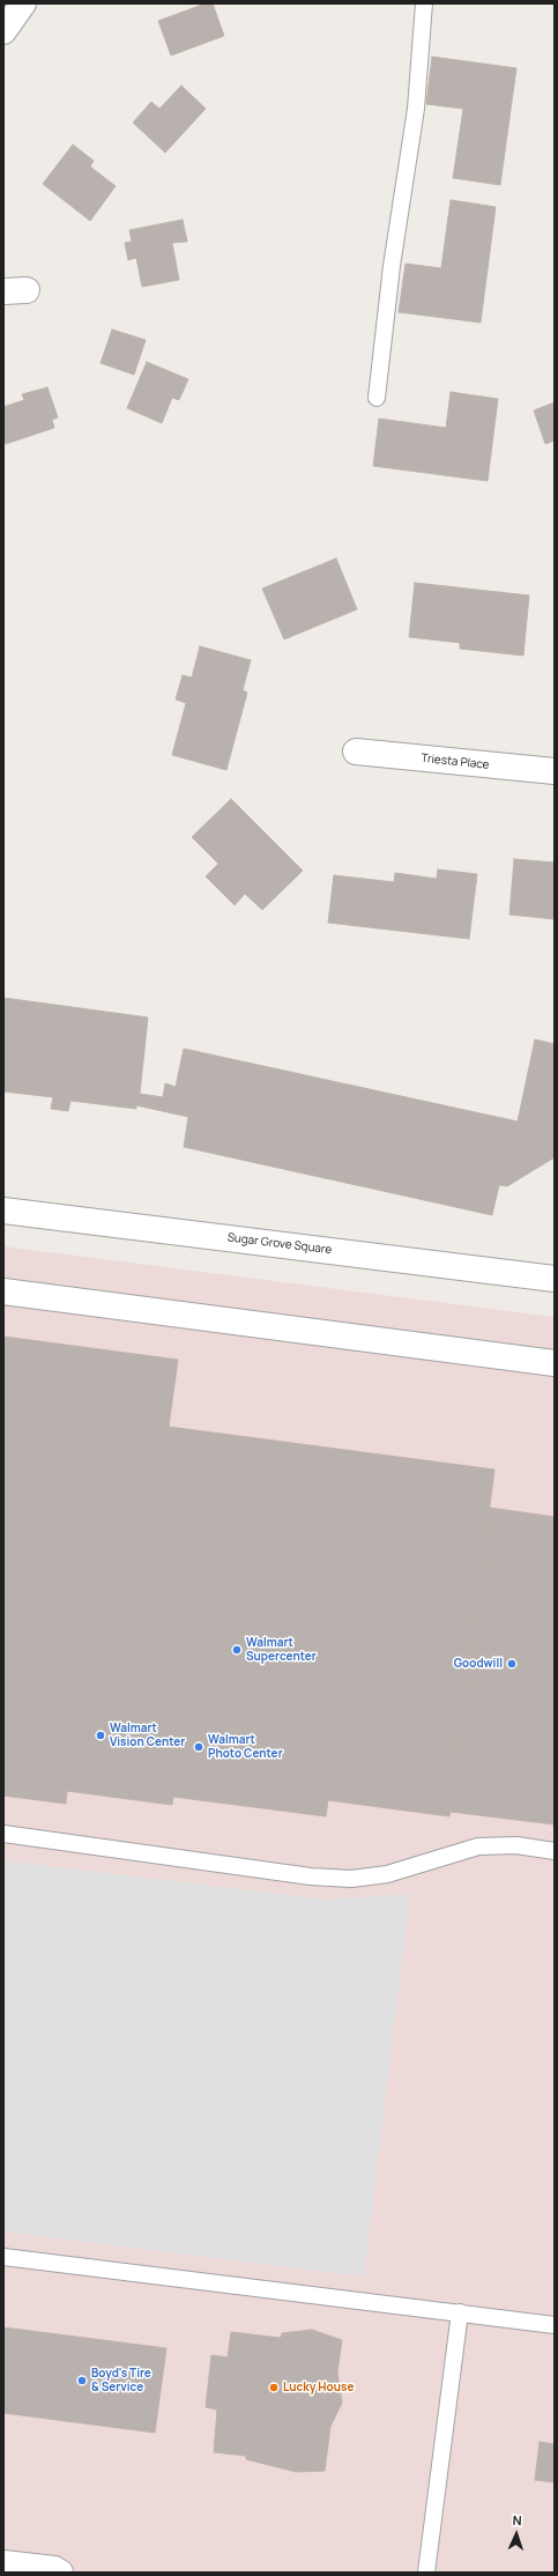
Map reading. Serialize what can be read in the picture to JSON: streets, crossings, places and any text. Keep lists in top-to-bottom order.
{
  "streets": {
    "street": ["Triesta Place", "Sugar Grove Square"]
  },
  "places": [
    "Walmart Supercenter",
    "Goodwill",
    "Walmart Vision Center",
    "Walmart Photo Center",
    "Boyd's Tire & Service",
    "Lucky House"
  ],
  "north": "top"
}
